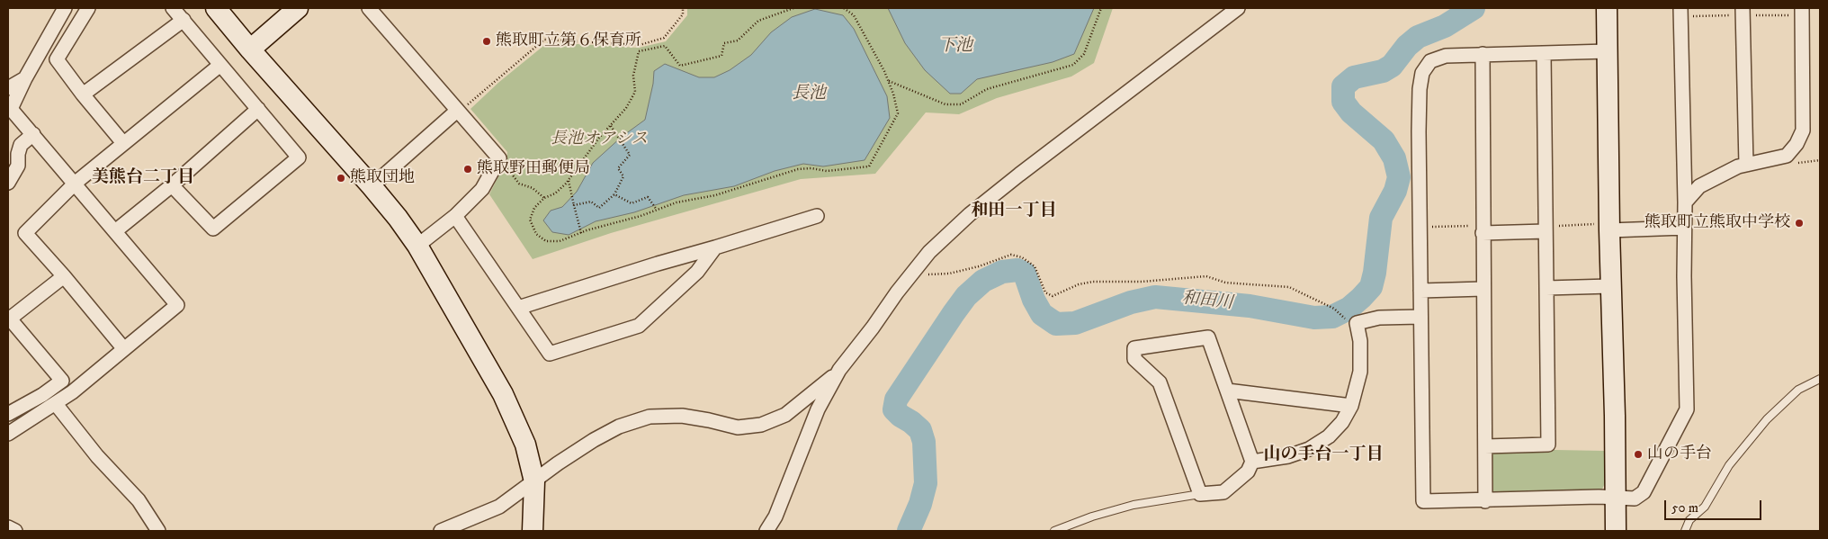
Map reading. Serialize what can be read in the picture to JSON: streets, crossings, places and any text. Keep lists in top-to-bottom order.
{
  "districts": ["美熊台二丁目", "和田一丁目", "山の手台一丁目"],
  "water": ["下池", "長池", "和田川"],
  "parks": ["長池オアシス"],
  "places": [
    "熊取町立第６保育所",
    "熊取野田郵便局",
    "熊取団地",
    "熊取町立熊取中学校",
    "山の手台"
  ],
  "scale_bar": "50 m"
}
